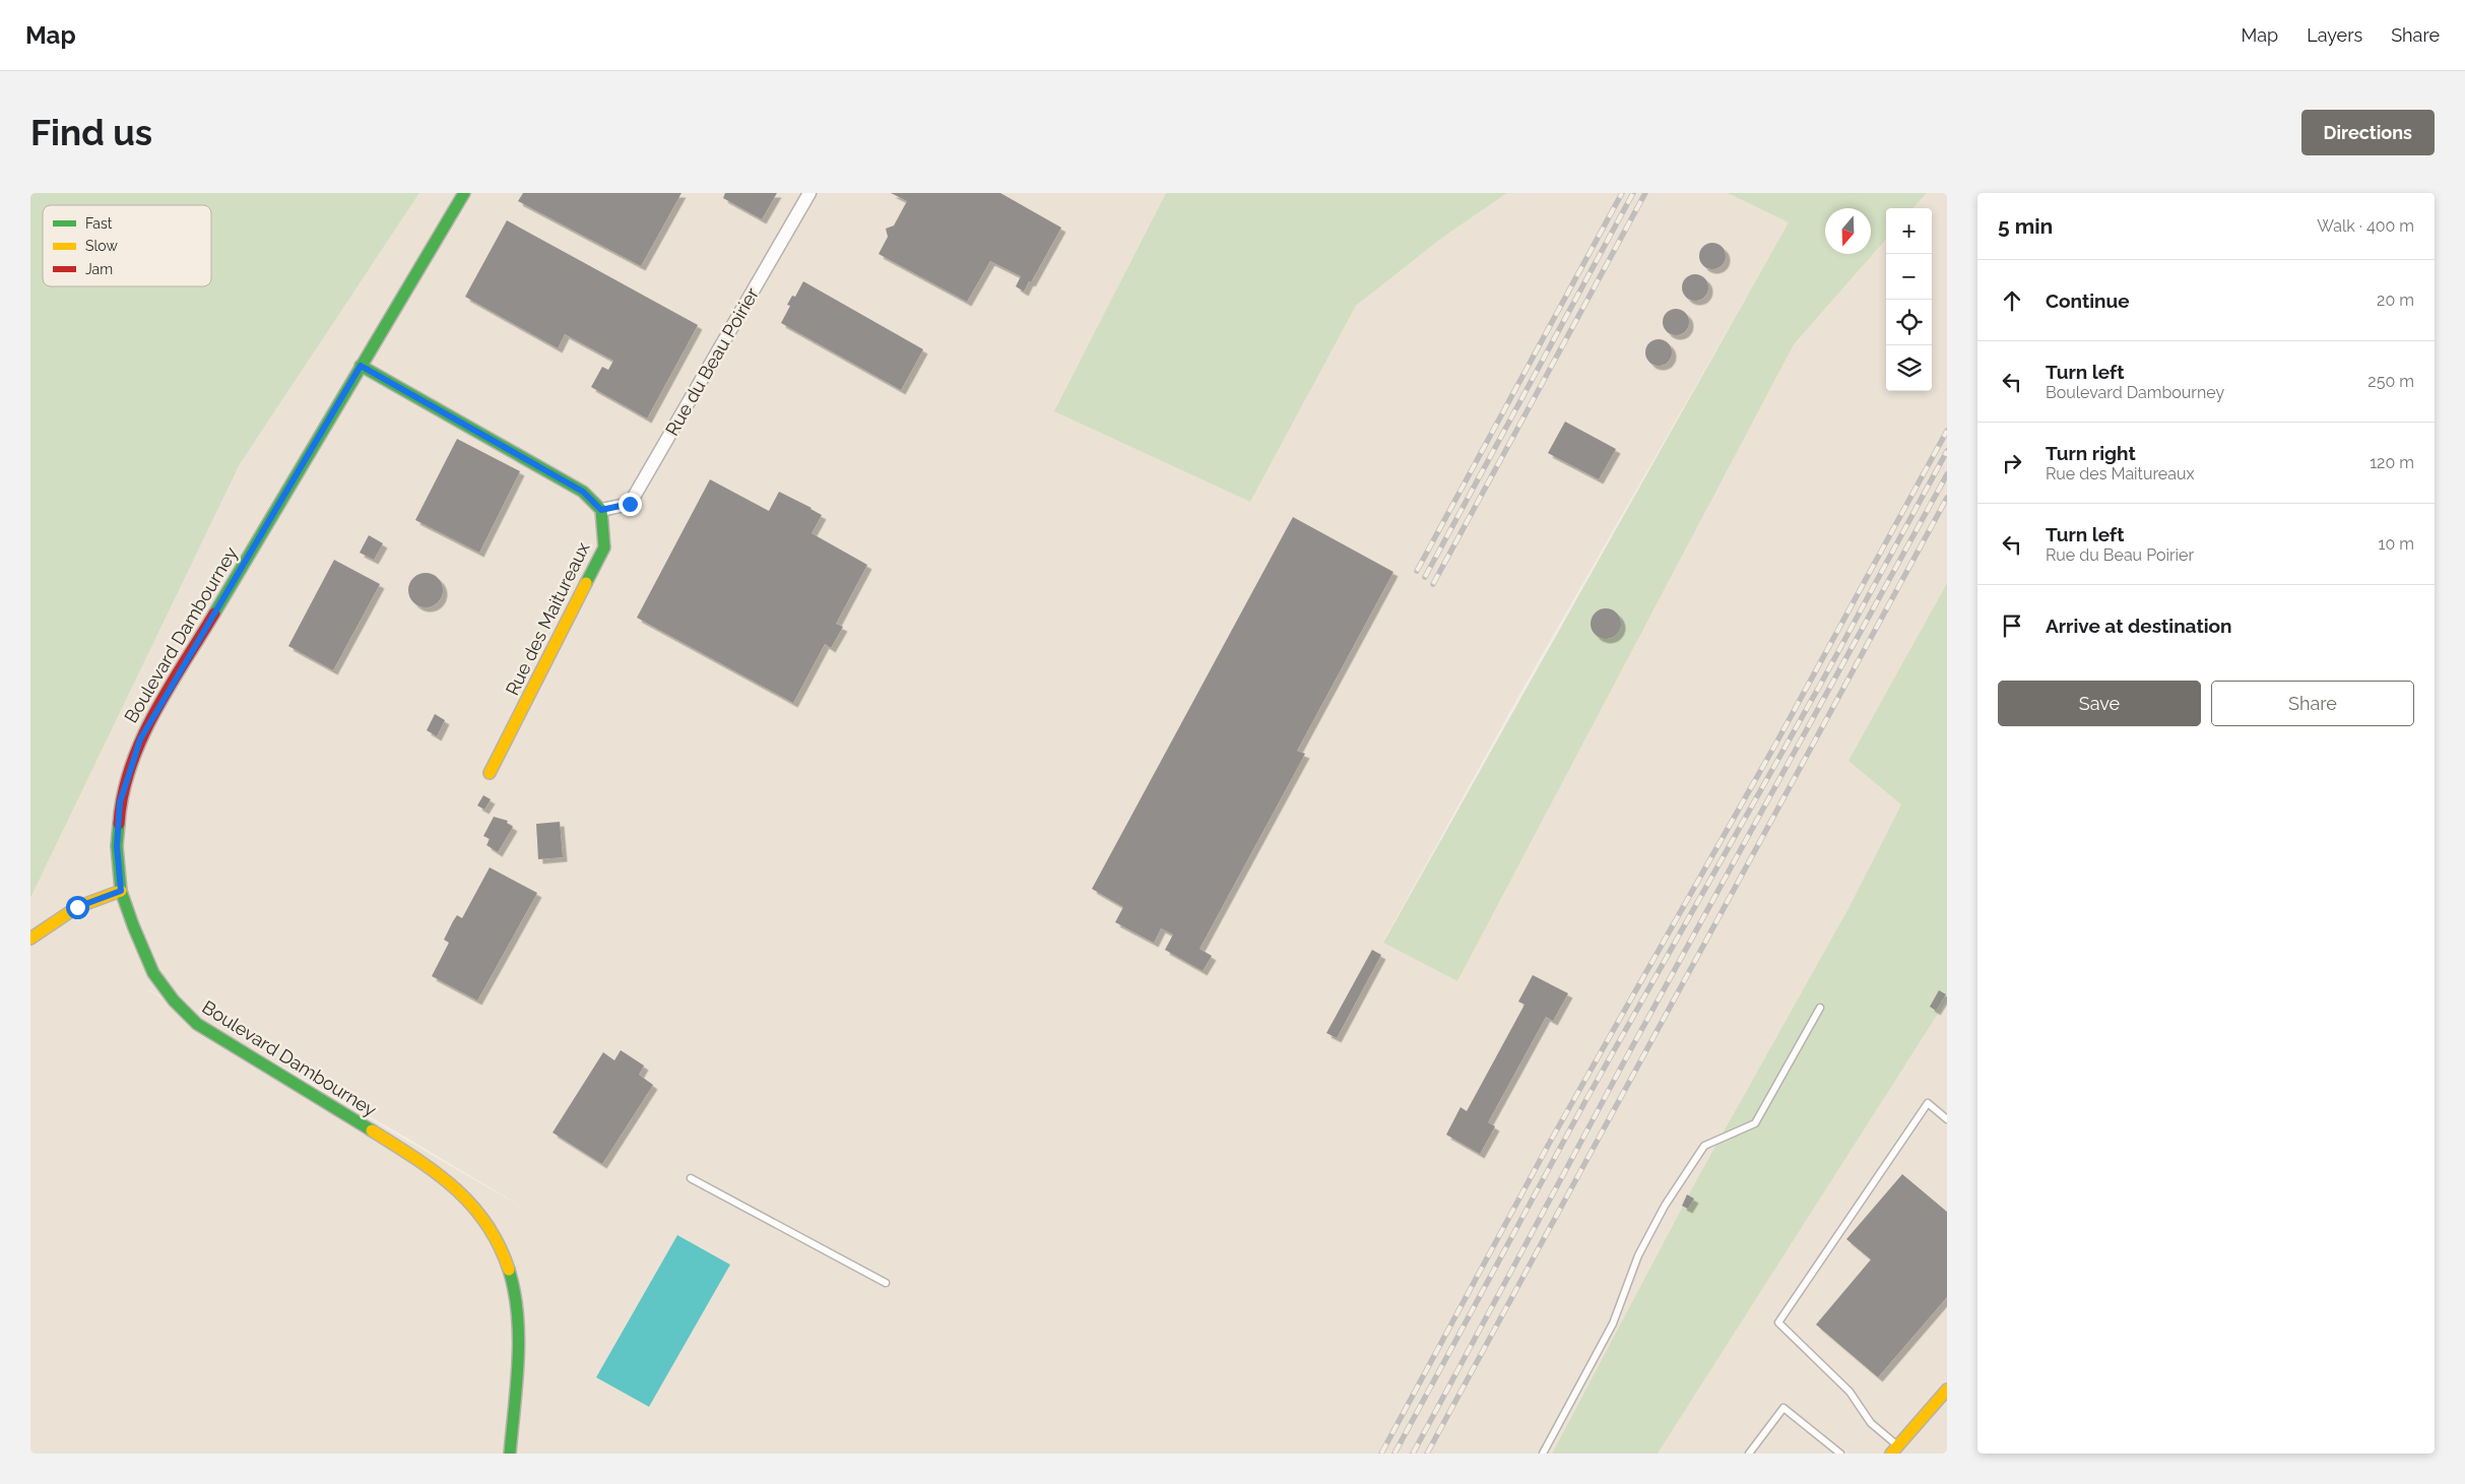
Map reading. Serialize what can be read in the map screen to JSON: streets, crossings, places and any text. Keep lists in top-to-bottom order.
{
  "streets": {
    "street": ["Rue du Beau Poirier", "Rue des Maitureaux", "Boulevard Dambourney"]
  },
  "crossings": [
    ["Rue du Beau Poirier", "Rue des Maitureaux"]
  ],
  "legend": ["Fast", "Slow", "Jam"],
  "north": "bottom",
  "page": {
    "header": "Map",
    "nav": ["Map", "Layers", "Share"],
    "buttons": [
      "Directions",
      ["Save", "Share"]
    ],
    "title": "Find us",
    "heading": ["5 min", "Walk · 400 m"],
    "map_buttons": ["+", "−"],
    "list": [
      ["Continue", "20 m"],
      ["Turn left", "Boulevard Dambourney", "250 m"],
      ["Turn right", "Rue des Maitureaux", "120 m"],
      ["Turn left", "Rue du Beau Poirier", "10 m"],
      "Arrive at destination"
    ]
  }
}
